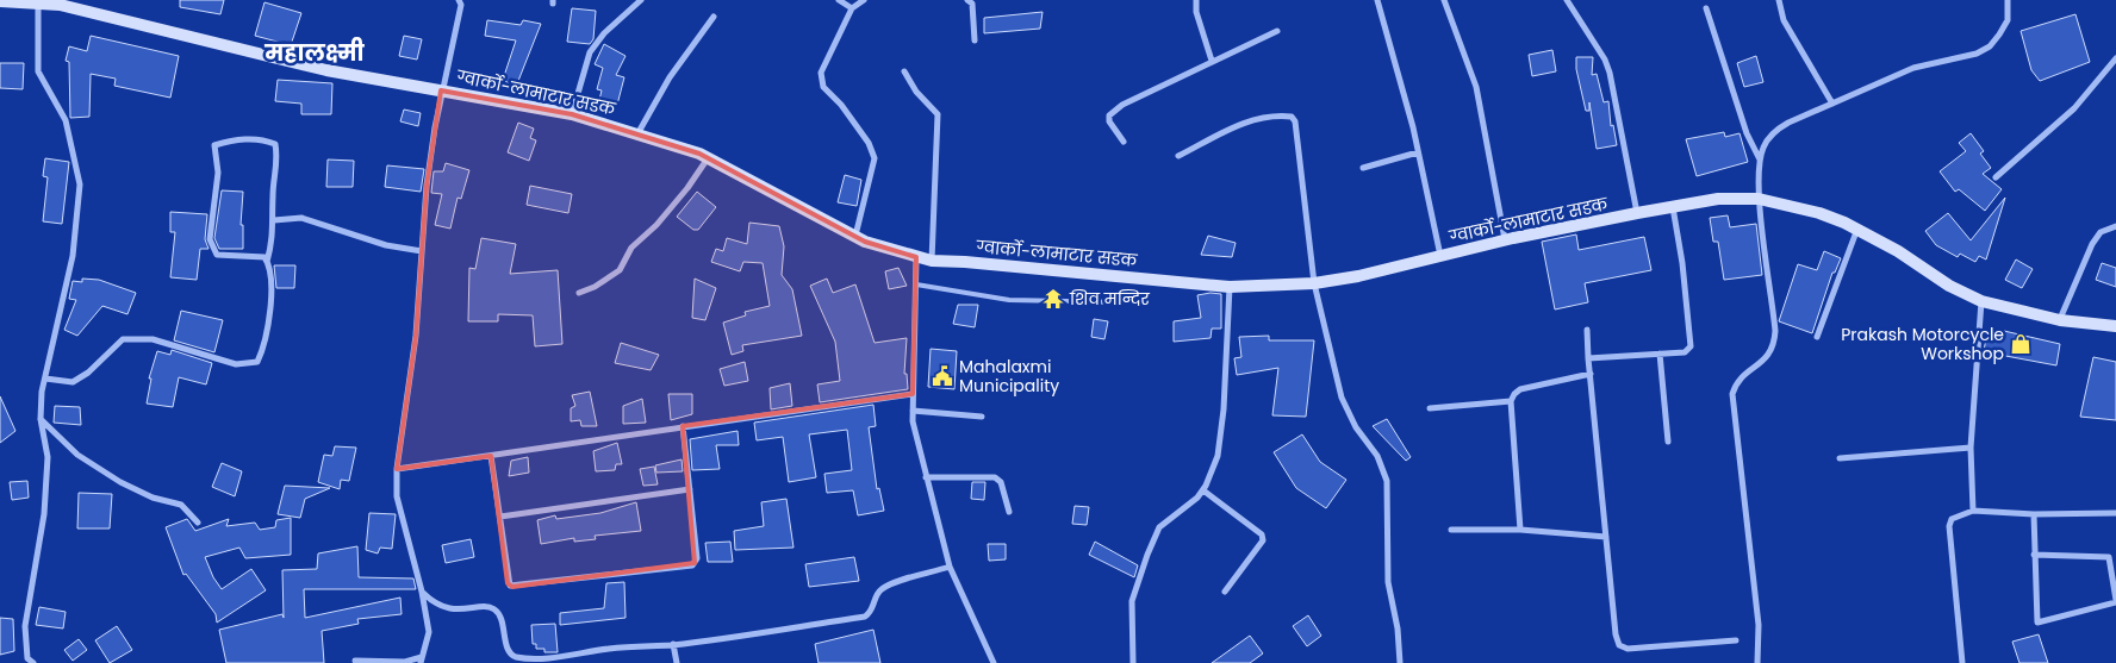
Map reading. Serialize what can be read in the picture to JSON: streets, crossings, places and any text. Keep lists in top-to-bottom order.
{
  "streets": {
    "main road": ["ग्वार्को-लामाटार सडक"]
  },
  "districts": ["महालक्ष्मी"],
  "places": {
    "temple": ["शिव मन्दिर"],
    "shop": ["Prakash Motorcycle Workshop"],
    "public building": ["Mahalaxmi Municipality"]
  }
}
